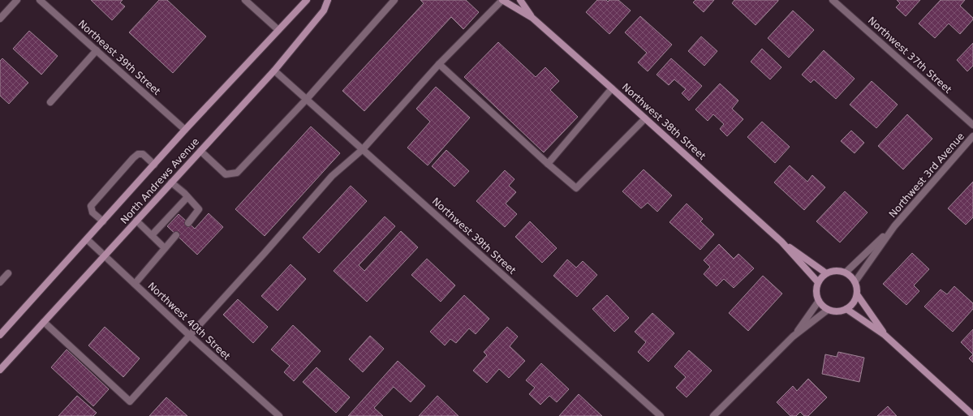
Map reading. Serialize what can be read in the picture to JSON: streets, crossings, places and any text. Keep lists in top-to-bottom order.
{
  "streets": {
    "main road": ["Northwest 38th Street", "North Andrews Avenue"],
    "street": [
      "Northwest 37th Street",
      "Northeast 39th Street",
      "Northwest 3rd Avenue",
      "Northwest 39th Street",
      "Northwest 40th Street"
    ]
  },
  "crossings": [
    ["Northeast 39th Street", "North Andrews Avenue"],
    ["Northwest 38th Street", "Northwest 3rd Avenue"],
    ["North Andrews Avenue", "Northwest 39th Street"],
    ["North Andrews Avenue", "Northwest 40th Street"]
  ]
}
